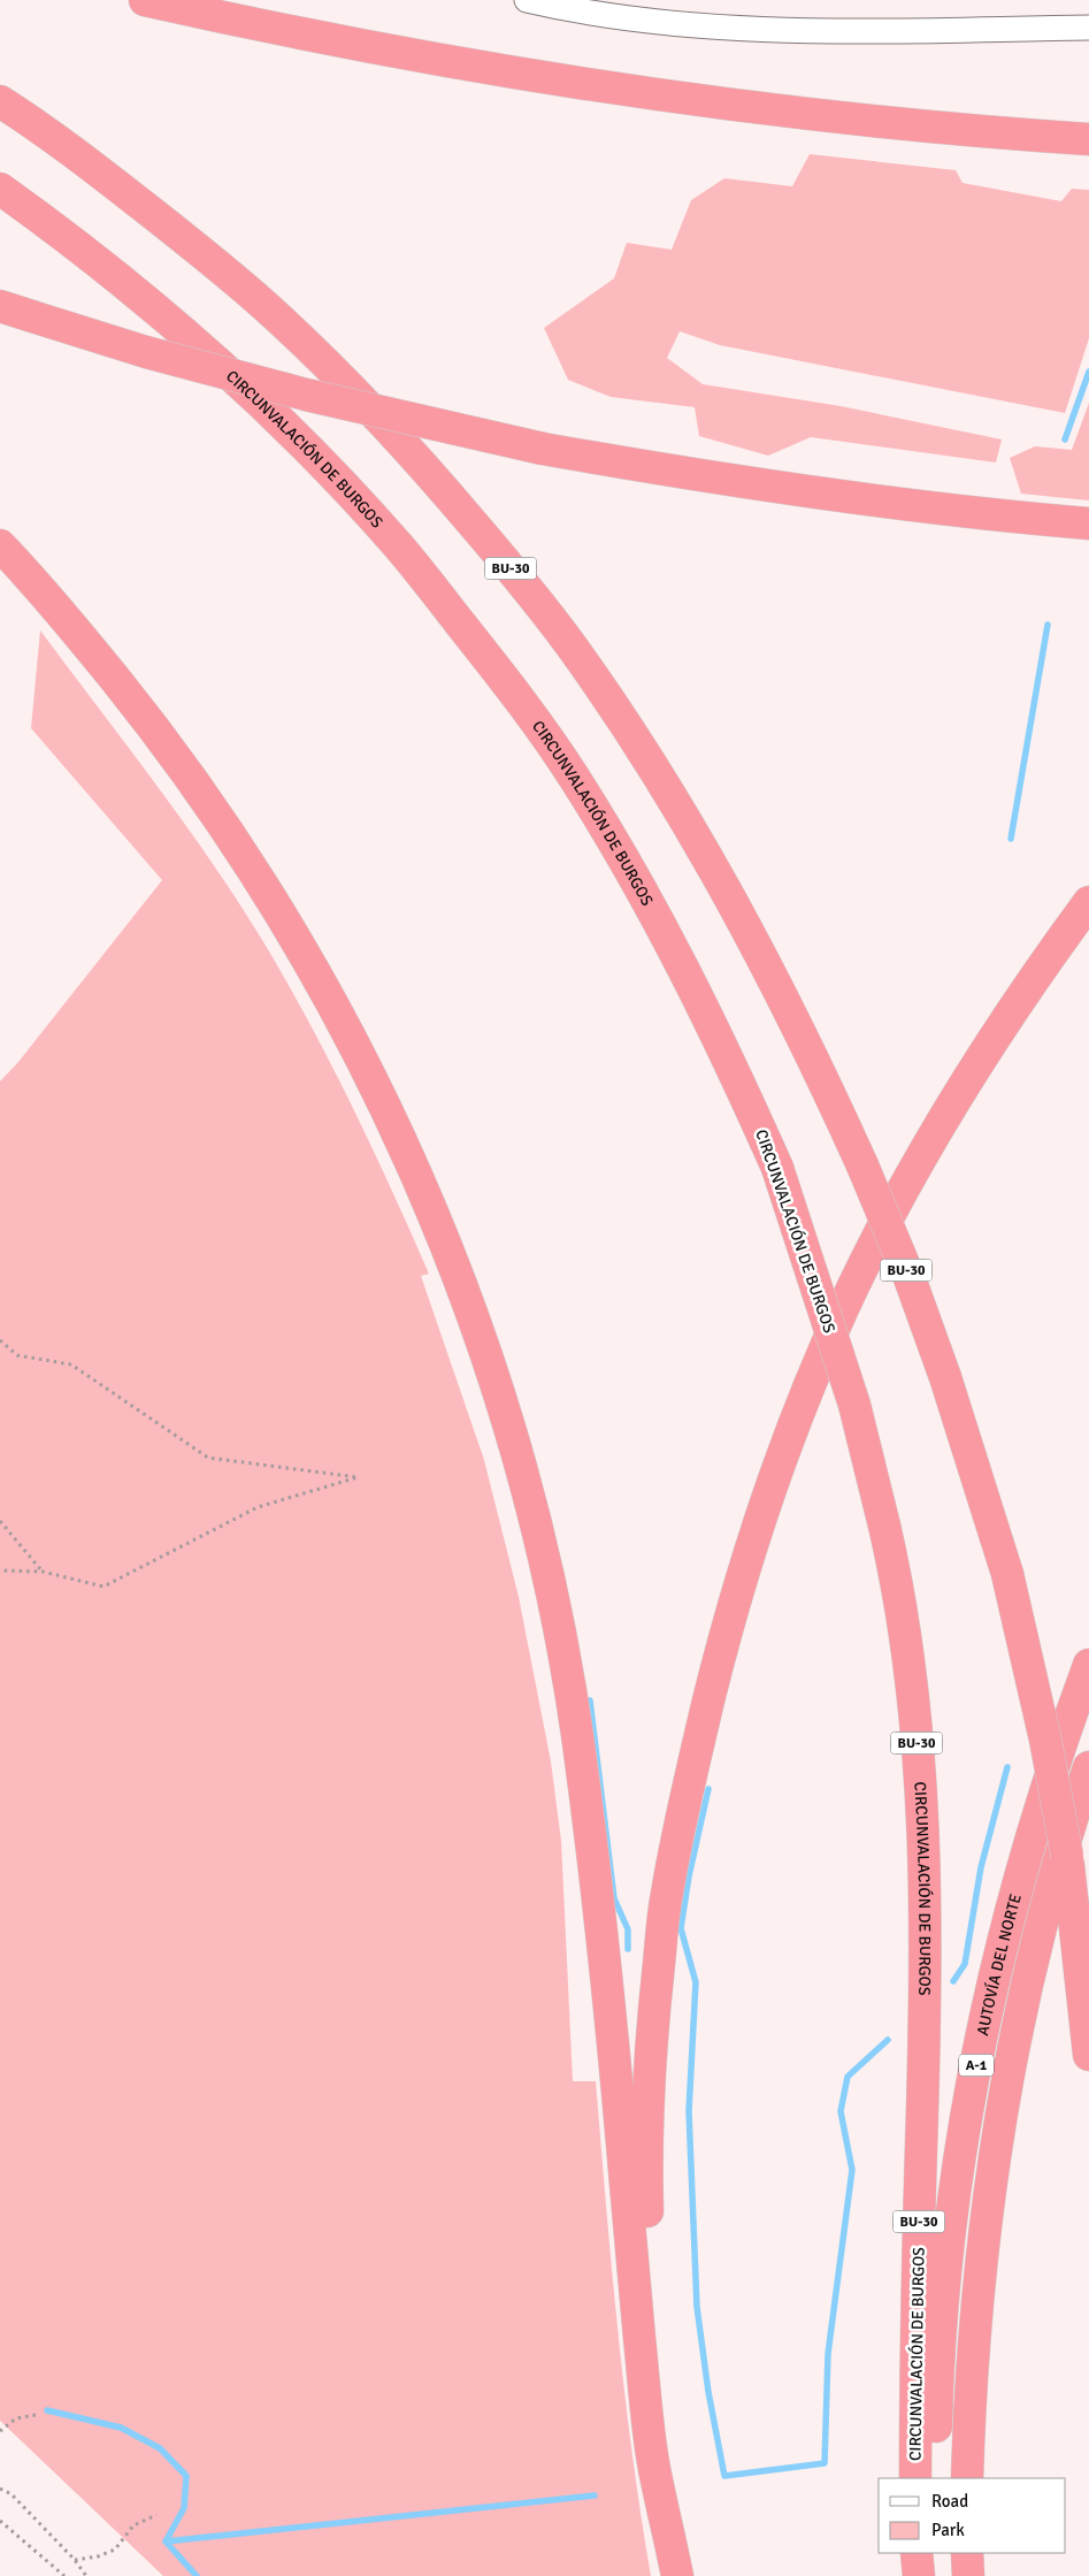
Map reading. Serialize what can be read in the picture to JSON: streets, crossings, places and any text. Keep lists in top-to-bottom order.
{
  "streets": {
    "highway": [
      "CIRCUNVALACIÓN DE BURGOS",
      "BU-30",
      "AUTOVÍA DEL NORTE",
      "A-1"
    ]
  },
  "legend": ["Road", "Park"]
}
